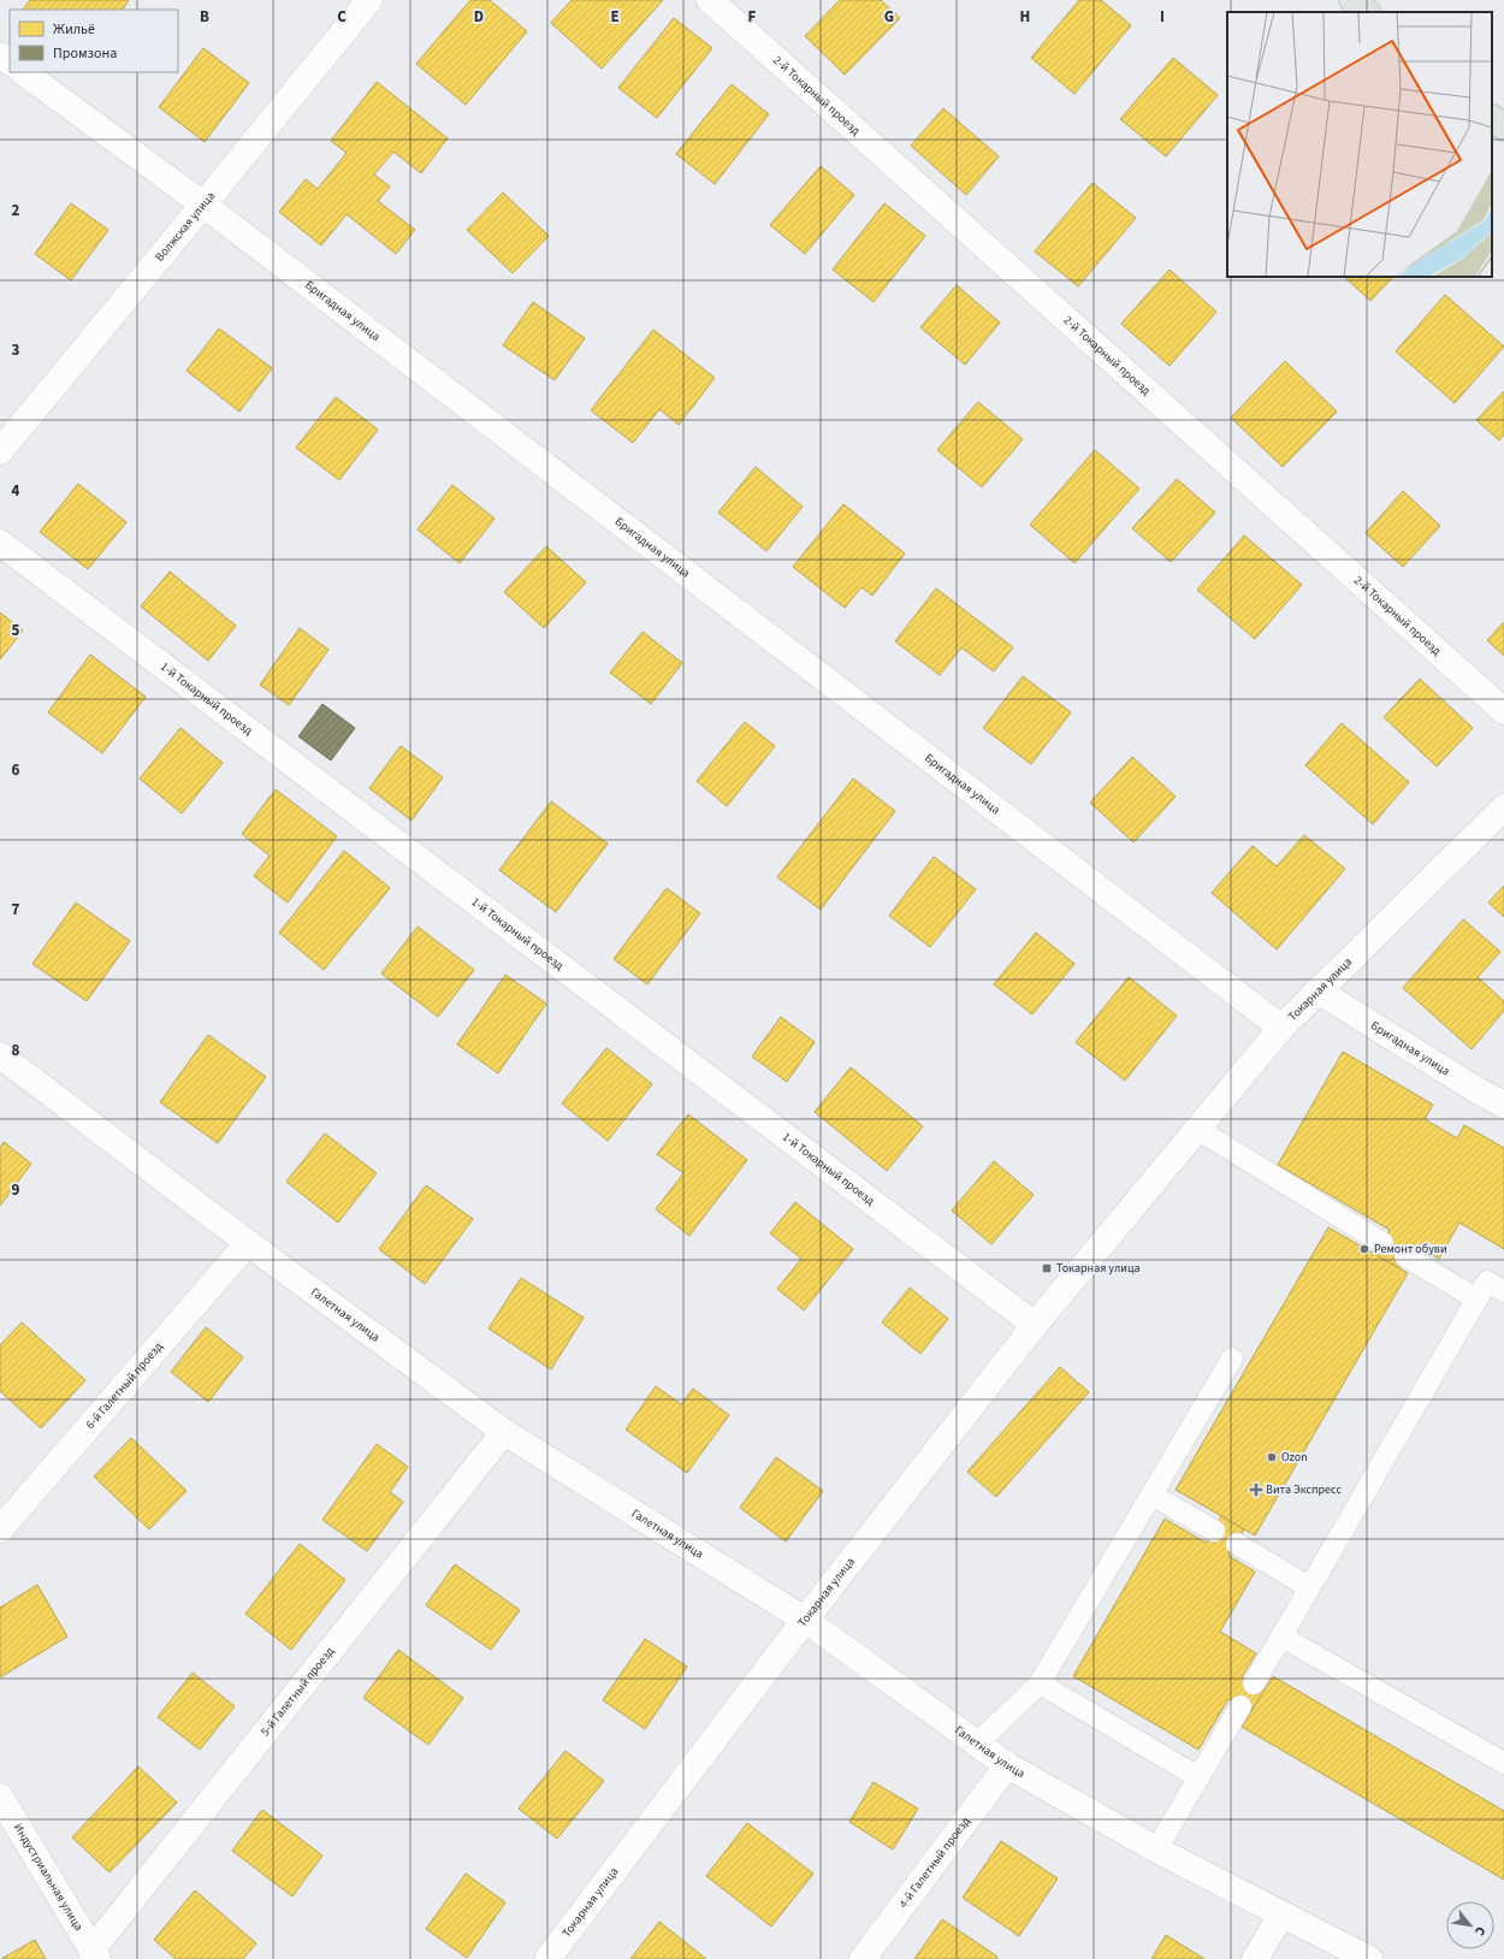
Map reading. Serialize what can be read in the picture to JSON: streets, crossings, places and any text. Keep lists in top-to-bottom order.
{
  "streets": {
    "street": [
      "2-й Токарный проезд",
      "Волжская улица",
      "Бригадная улица",
      "1-й Токарный проезд",
      "Токарная улица",
      "Галетная улица",
      "6-й Галетный проезд",
      "5-й Галетный проезд",
      "4-й Галетный проезд",
      "Индустриальная улица"
    ]
  },
  "crossings": [
    ["Волжская улица", "Бригадная улица"],
    ["Бригадная улица", "Токарная улица"],
    ["1-й Токарный проезд", "Токарная улица"],
    ["Токарная улица", "Галетная улица"],
    ["Галетная улица", "6-й Галетный проезд"],
    ["Галетная улица", "5-й Галетный проезд"],
    ["Галетная улица", "4-й Галетный проезд"],
    ["5-й Галетный проезд", "Индустриальная улица"]
  ],
  "places": {
    "other": ["Ремонт обуви", "Ozon"],
    "transit": ["Токарная улица"],
    "health": ["Вита Экспресс"]
  },
  "legend": ["Жильё", "Промзона"],
  "north": "bottom right",
  "grid": {
    "columns": [
      "B",
      "C",
      "D",
      "E",
      "F",
      "G",
      "H",
      "I"
    ],
    "rows": [
      "2",
      "3",
      "4",
      "5",
      "6",
      "7",
      "8",
      "9"
    ]
  }
}
